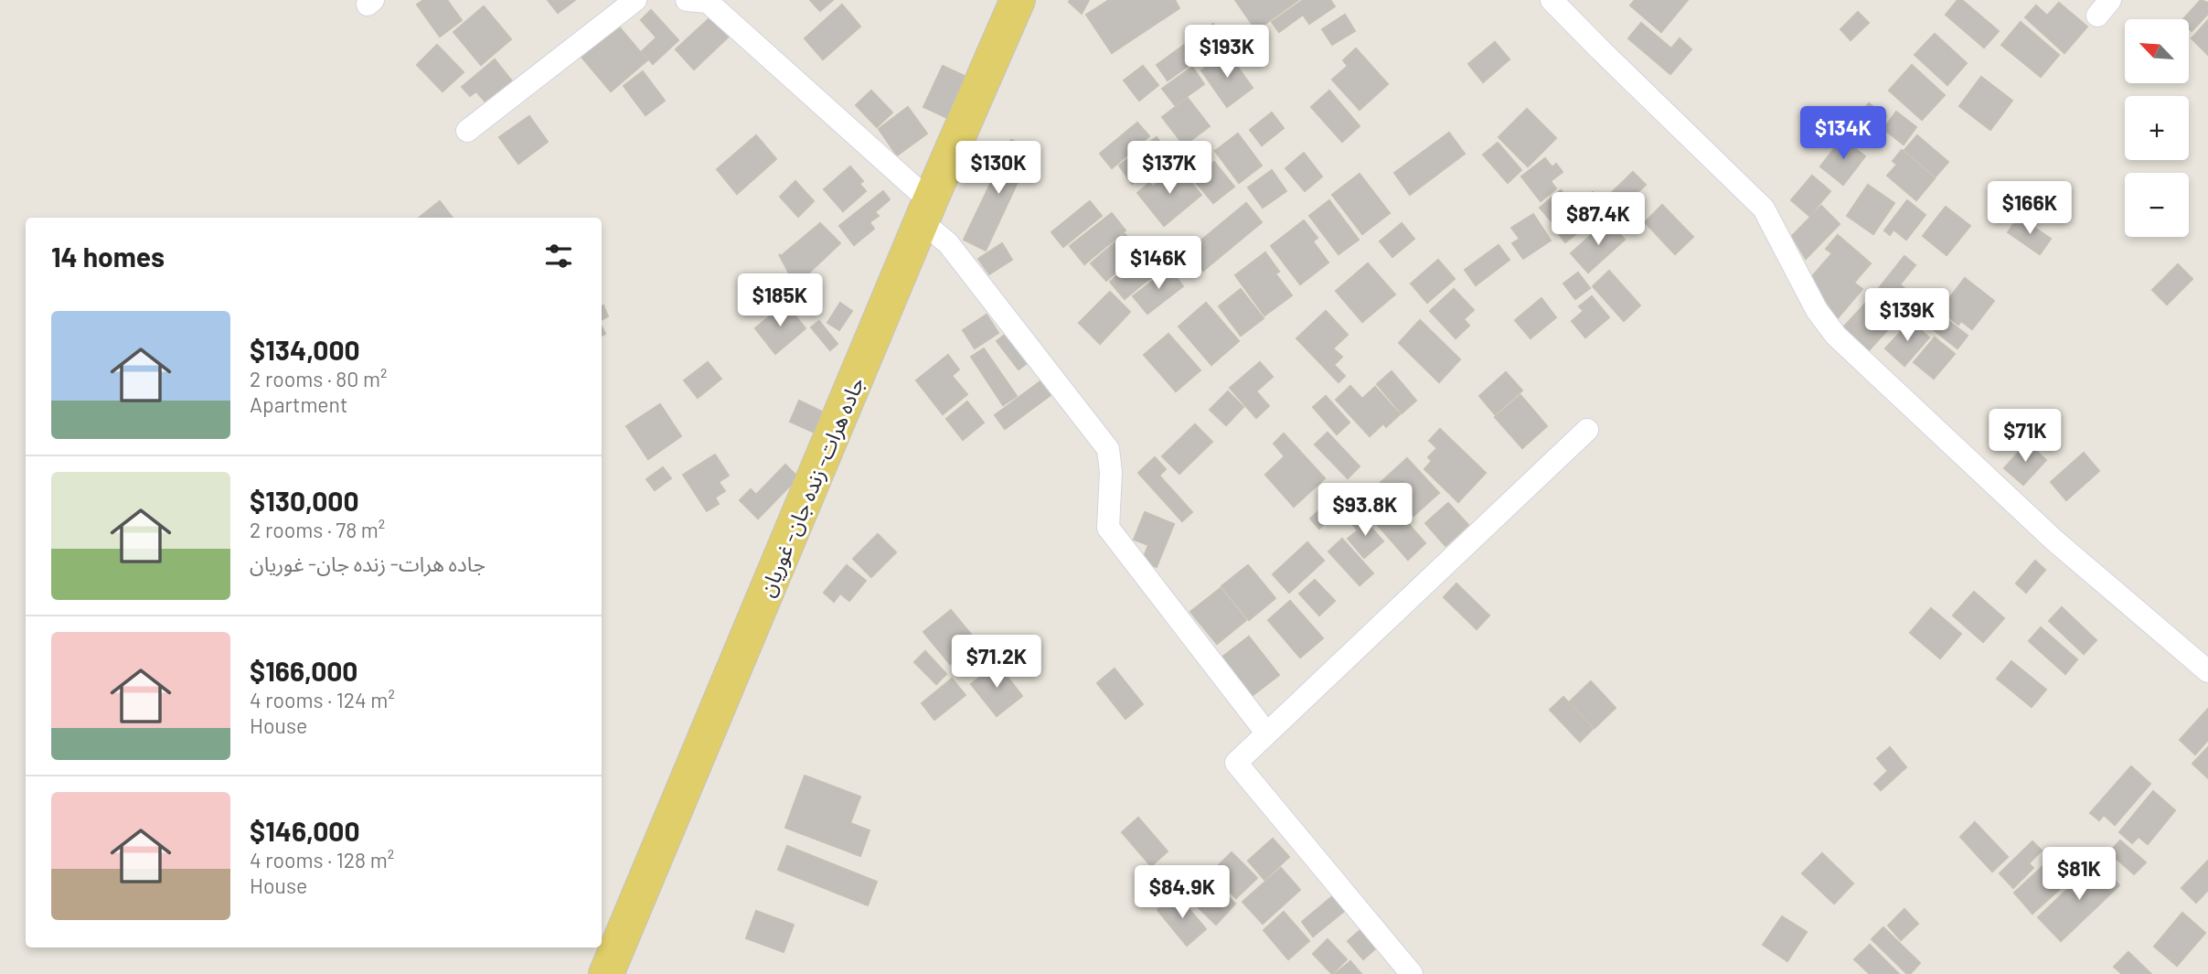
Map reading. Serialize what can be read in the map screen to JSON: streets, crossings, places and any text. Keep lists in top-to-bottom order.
{
  "streets": {
    "main road": ["جاده هرات- زنده جان- غوریان"]
  },
  "north": "top left",
  "page": {
    "map_buttons": ["+", "−"],
    "price": [
      "$193K",
      "$134K",
      "$130K",
      "$137K",
      "$166K",
      "$87.4K",
      "$146K",
      "$185K",
      "$139K",
      "$71K",
      "$93.8K",
      "$71.2K",
      "$81K",
      "$84.9K"
    ],
    "heading": "14 homes",
    "list": [
      {
        "name": "$134,000",
        "note": "2 rooms · 80 m² · Apartment"
      },
      {
        "name": "$130,000",
        "note": "2 rooms · 78 m² · جاده هرات- زنده جان- غوریان"
      },
      {
        "name": "$166,000",
        "note": "4 rooms · 124 m² · House"
      },
      {
        "name": "$146,000",
        "note": "4 rooms · 128 m² · House"
      }
    ]
  }
}
